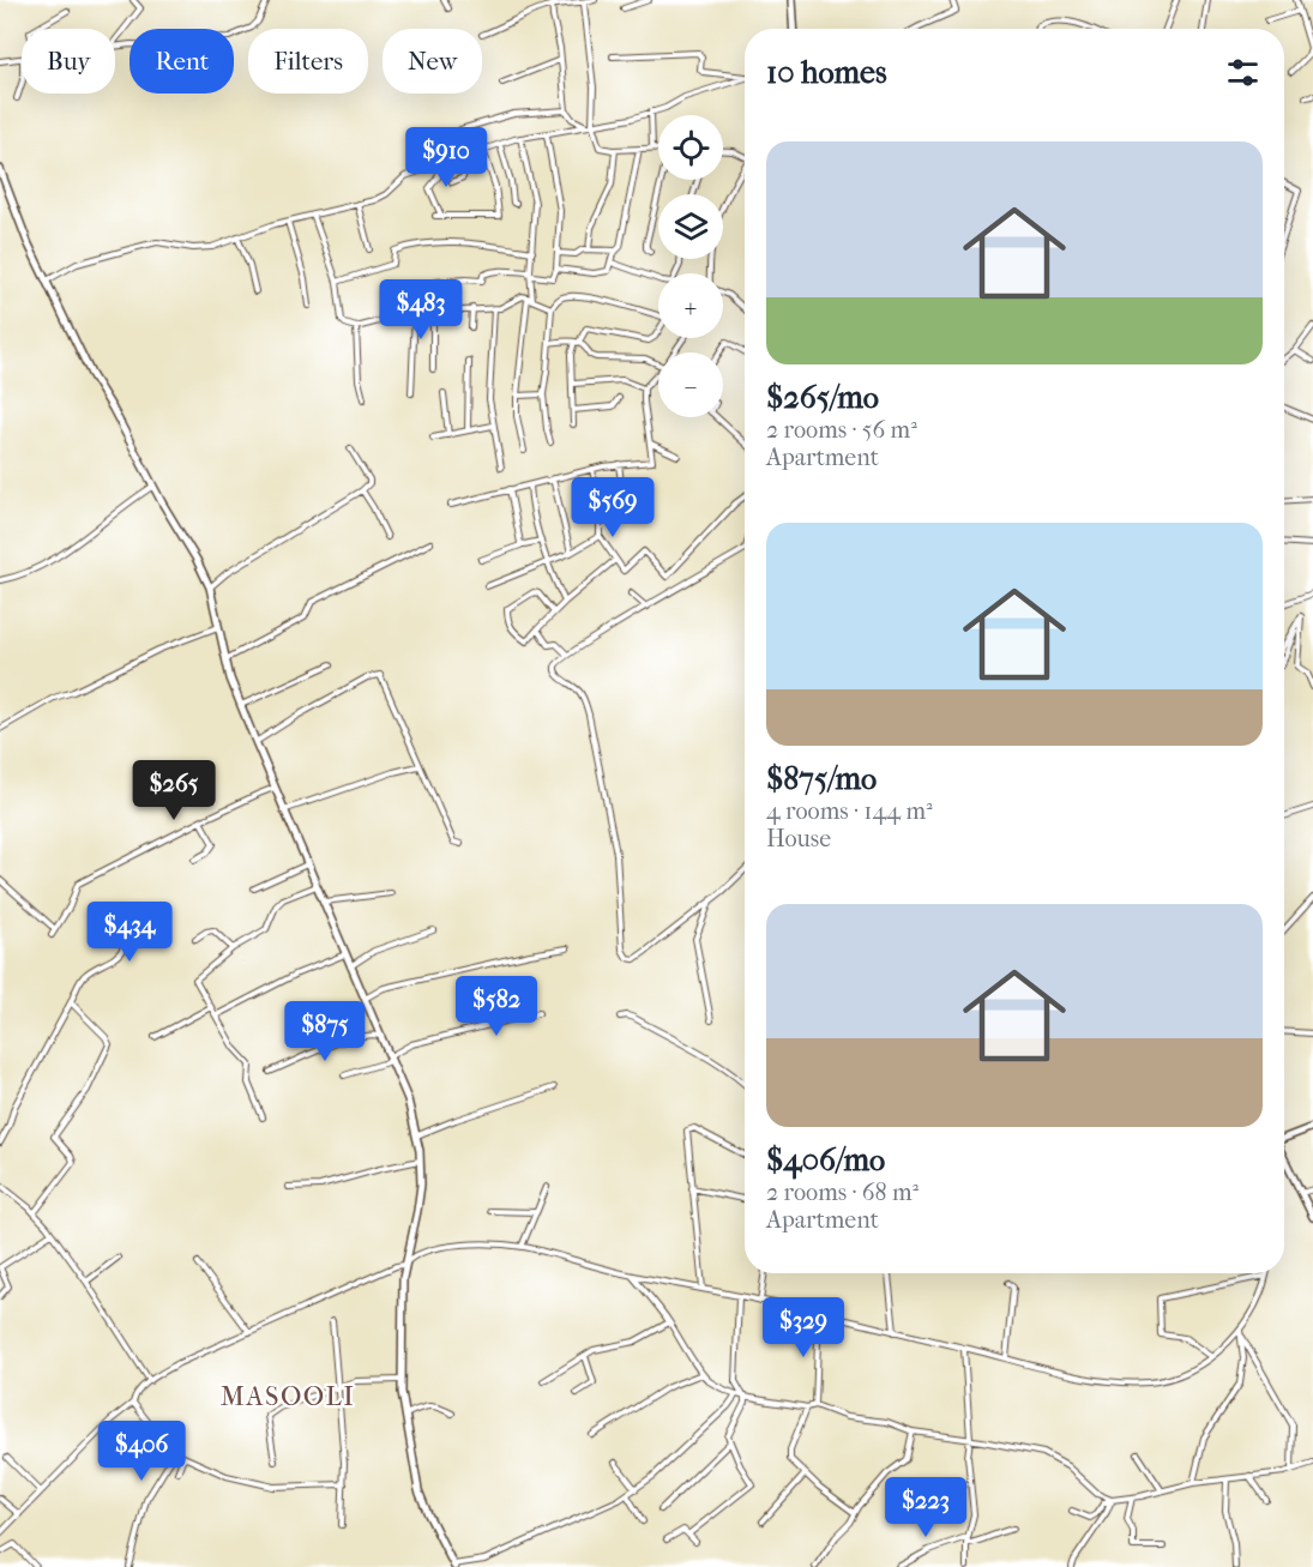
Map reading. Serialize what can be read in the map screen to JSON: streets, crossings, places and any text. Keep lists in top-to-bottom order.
{
  "districts": ["MASOOLI"],
  "page": {
    "chip": [
      "Buy",
      "Rent",
      "Filters",
      "New"
    ],
    "heading": "10 homes",
    "map_buttons": ["+", "−"],
    "list": [
      {
        "name": "$265/mo",
        "note": "2 rooms · 56 m² · Apartment"
      },
      {
        "name": "$875/mo",
        "note": "4 rooms · 144 m² · House"
      },
      {
        "name": "$406/mo",
        "note": "2 rooms · 68 m² · Apartment"
      }
    ],
    "price": [
      "$910",
      "$483",
      "$569",
      "$265",
      "$434",
      "$582",
      "$875",
      "$329",
      "$406",
      "$223"
    ]
  }
}
